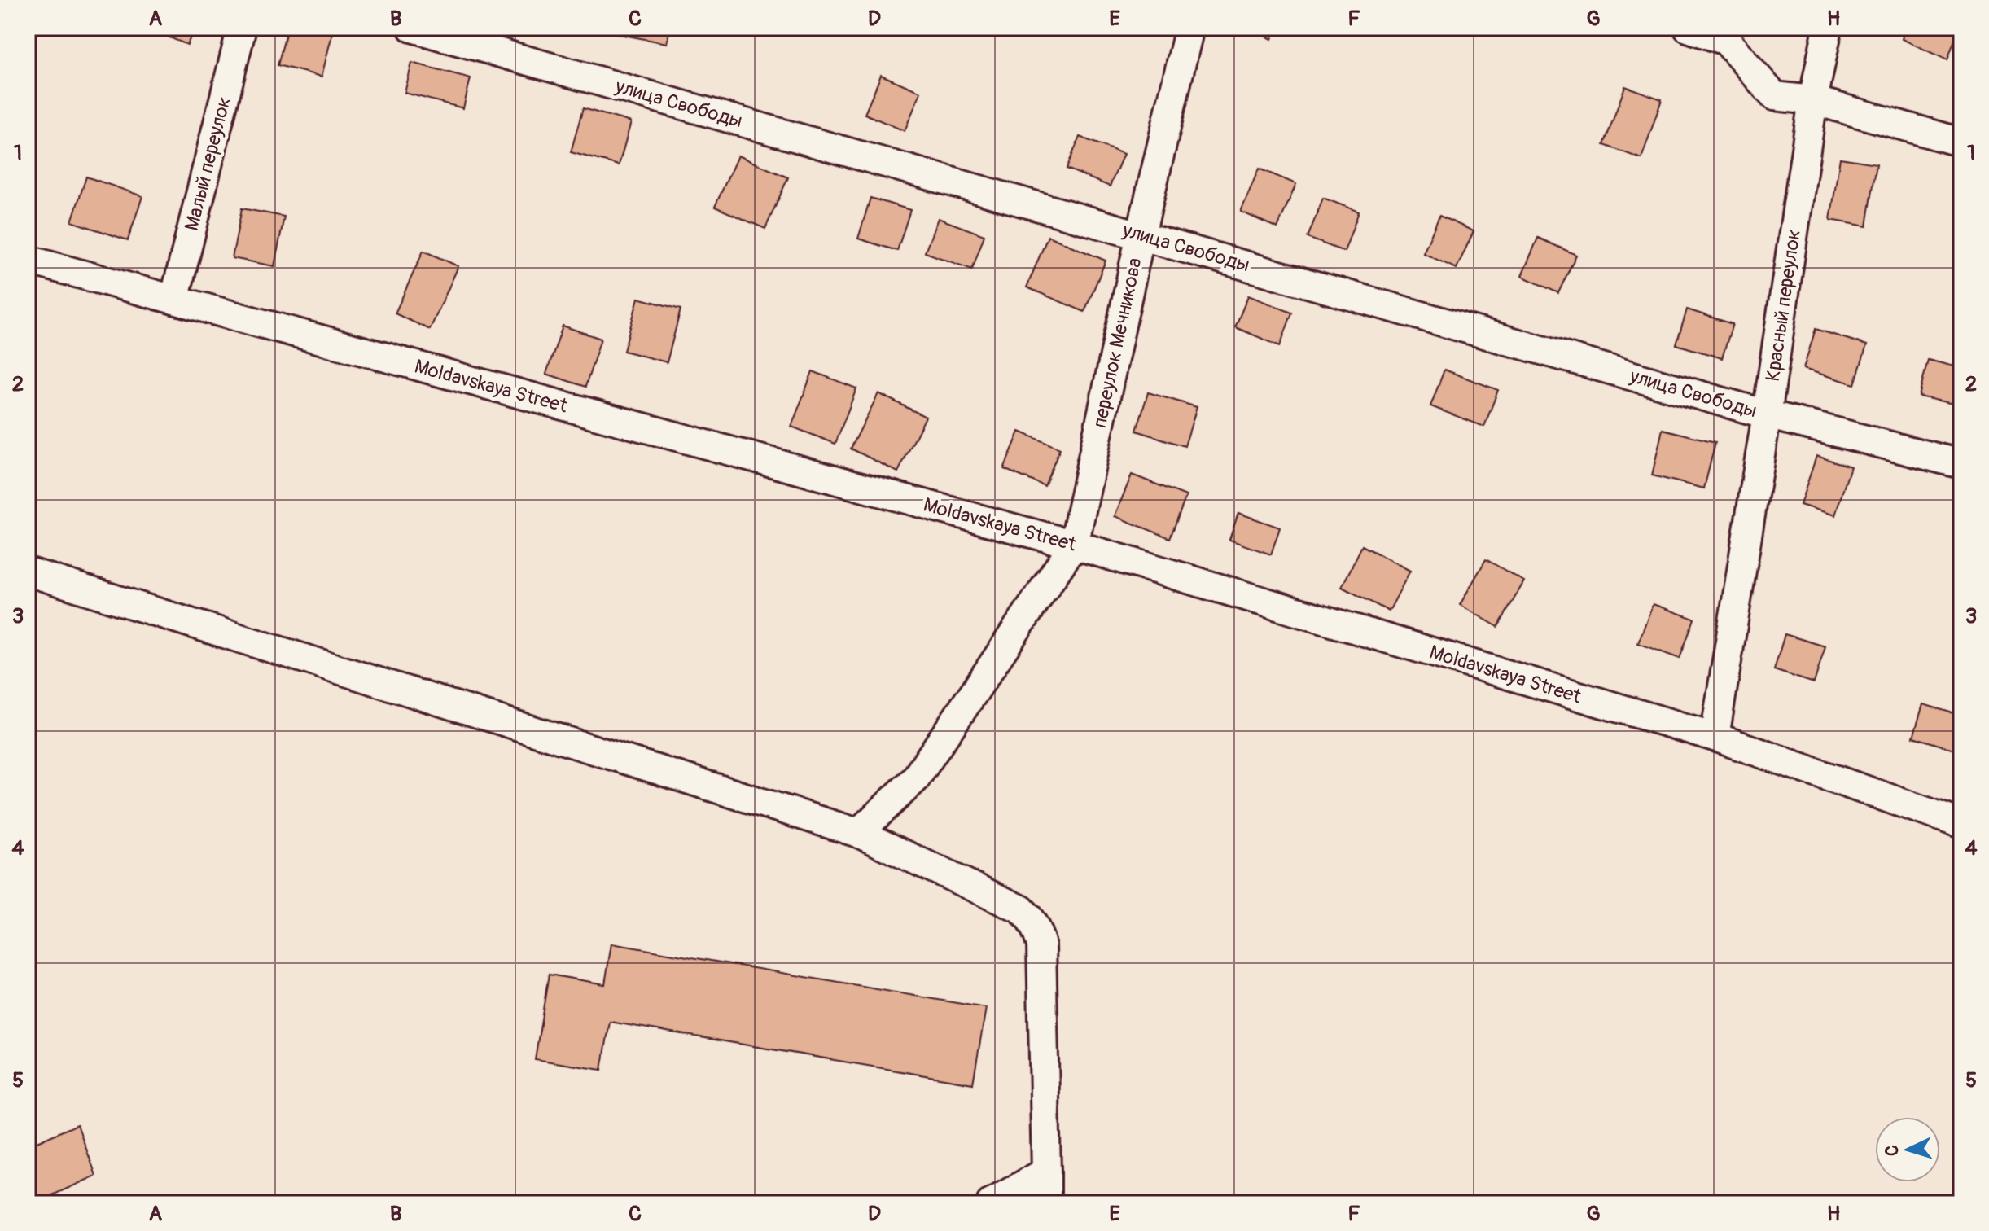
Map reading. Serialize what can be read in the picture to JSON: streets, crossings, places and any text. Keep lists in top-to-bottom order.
{
  "streets": {
    "street": [
      "улица Свободы",
      "Малый переулок",
      "Красный переулок",
      "переулок Мечникова",
      "Moldavskaya Street"
    ]
  },
  "crossings": [
    ["улица Свободы", "Красный переулок"],
    ["улица Свободы", "переулок Мечникова"],
    ["Малый переулок", "Moldavskaya Street"],
    ["Красный переулок", "Moldavskaya Street"],
    ["переулок Мечникова", "Moldavskaya Street"]
  ],
  "north": "left",
  "grid": {
    "columns": [
      "A",
      "B",
      "C",
      "D",
      "E",
      "F",
      "G",
      "H"
    ],
    "rows": [
      "1",
      "2",
      "3",
      "4",
      "5"
    ]
  }
}
